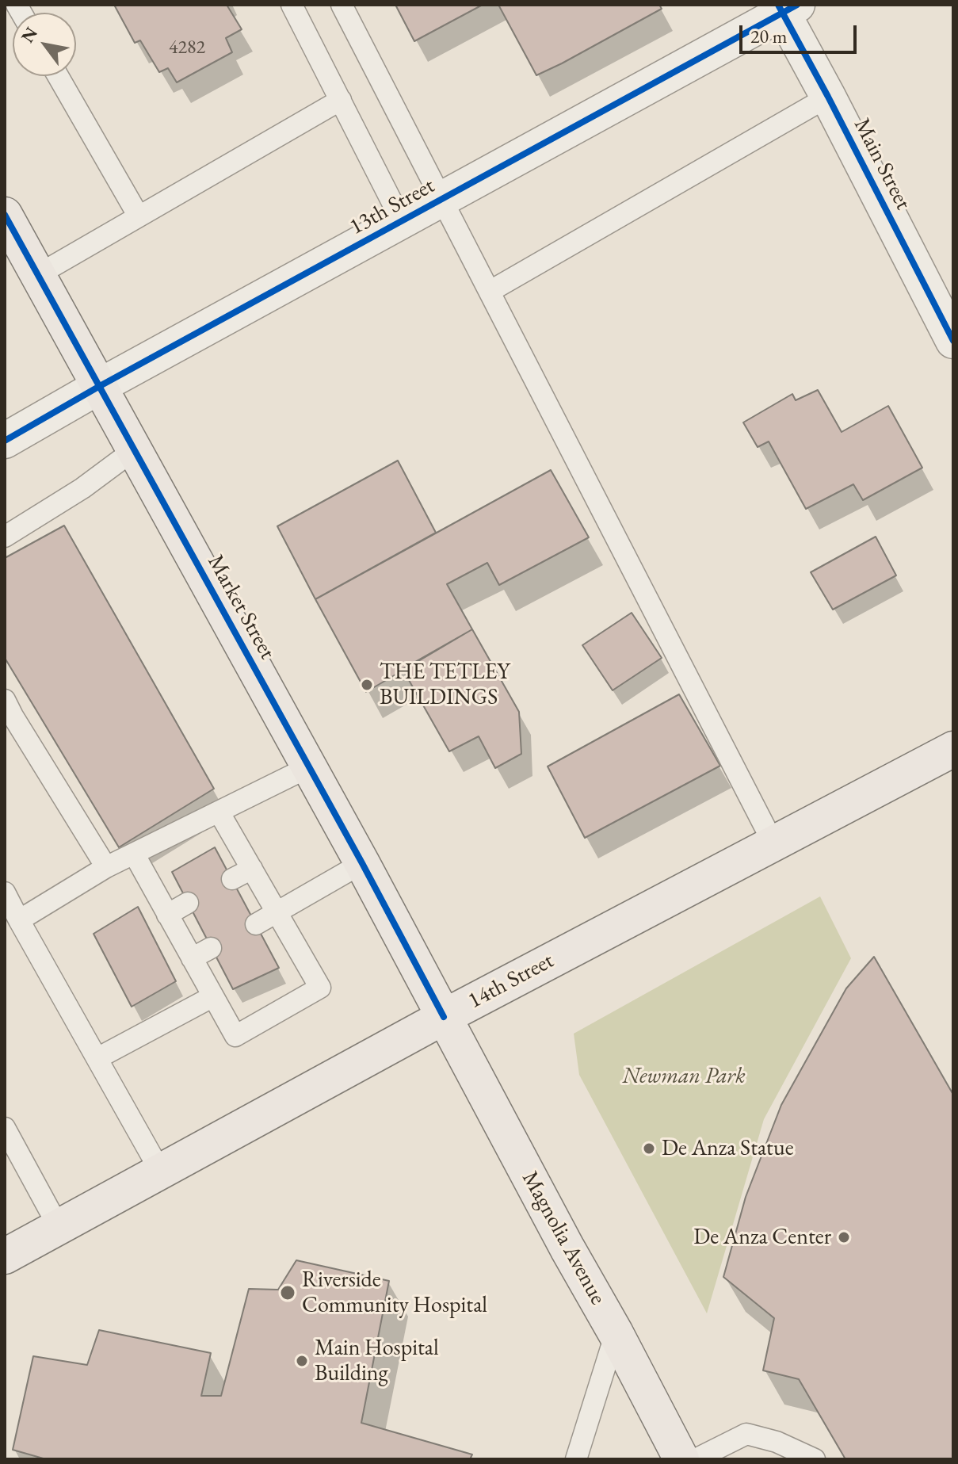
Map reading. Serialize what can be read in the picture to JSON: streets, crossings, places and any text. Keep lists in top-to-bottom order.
{
  "streets": {
    "main road": ["Market Street", "14th Street", "Magnolia Avenue"],
    "street": ["Main Street", "13th Street"]
  },
  "crossings": [
    ["Main Street", "13th Street"],
    ["13th Street", "Market Street"],
    ["Market Street", "14th Street"],
    ["Market Street", "Magnolia Avenue"],
    ["14th Street", "Magnolia Avenue"]
  ],
  "parks": ["Newman Park"],
  "places": [
    "THE TETLEY BUILDINGS",
    "De Anza Statue",
    "De Anza Center",
    "Riverside Community Hospital",
    "Main Hospital Building"
  ],
  "house_numbers": ["4282"],
  "scale_bar": "20 m",
  "north": "top left"
}
